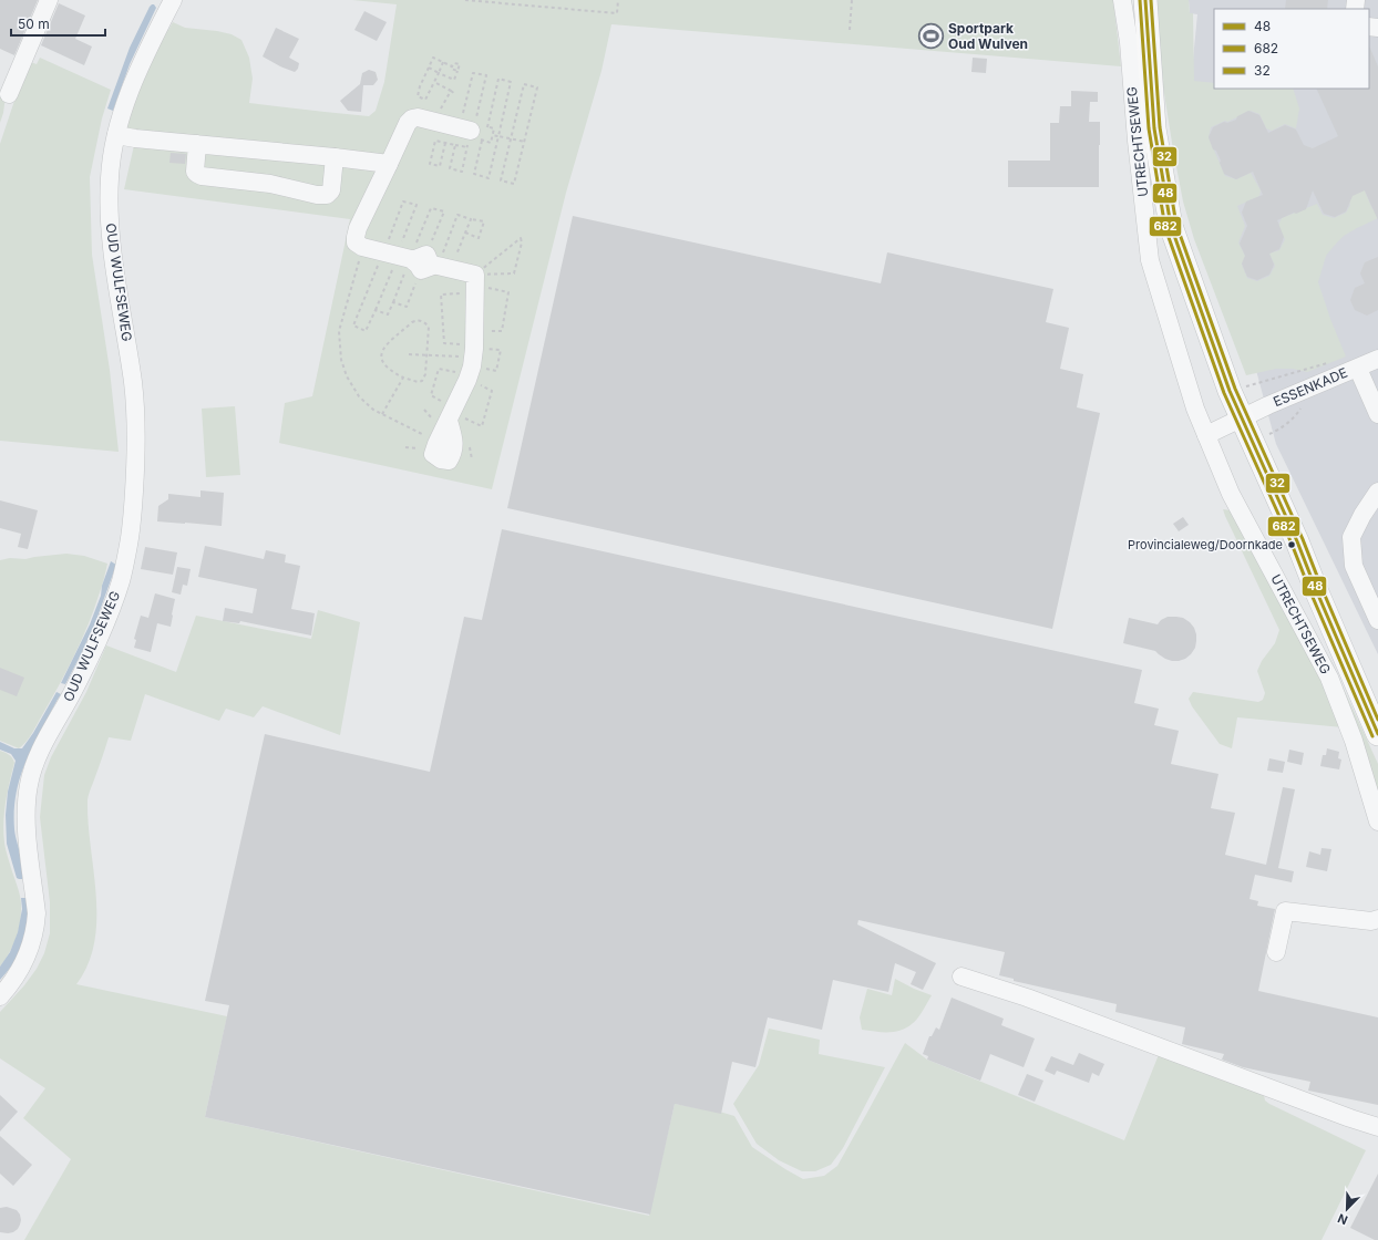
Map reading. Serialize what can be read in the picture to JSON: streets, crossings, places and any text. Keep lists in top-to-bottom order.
{
  "streets": {
    "main road": ["UTRECHTSEWEG"],
    "street": ["OUD WULFSEWEG", "ESSENKADE"]
  },
  "crossings": [
    ["UTRECHTSEWEG", "ESSENKADE"]
  ],
  "places": {
    "sports": ["Sportpark Oud Wulven"],
    "other": ["Provincialeweg/Doornkade"]
  },
  "lines": ["transit line 48", "transit line 682", "transit line 32"],
  "legend": ["48", "682", "32"],
  "scale_bar": "50 m",
  "north": "bottom left"
}
